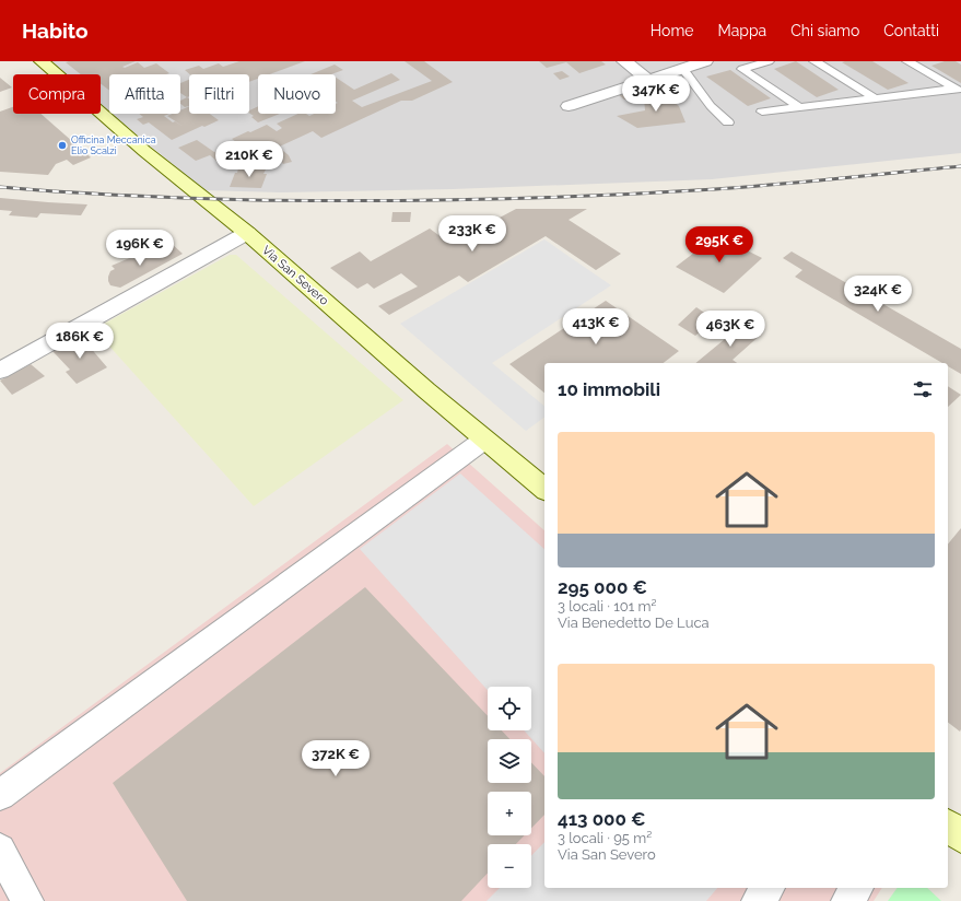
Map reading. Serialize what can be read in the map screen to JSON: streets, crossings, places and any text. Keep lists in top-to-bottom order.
{
  "streets": {
    "main road": ["Via San Severo"]
  },
  "places": ["Officina Meccanica Elio Scalzi"],
  "page": {
    "header": "Habito",
    "nav": [
      "Home",
      "Mappa",
      "Chi siamo",
      "Contatti"
    ],
    "chip": [
      "Compra",
      "Affitta",
      "Filtri",
      "Nuovo"
    ],
    "price": [
      "347K €",
      "210K €",
      "233K €",
      "295K €",
      "196K €",
      "324K €",
      "413K €",
      "463K €",
      "186K €",
      "372K €"
    ],
    "heading": "10 immobili",
    "list": [
      {
        "name": "295 000 €",
        "note": "3 locali · 101 m² · Via Benedetto De Luca"
      },
      {
        "name": "413 000 €",
        "note": "3 locali · 95 m² · Via San Severo"
      }
    ],
    "map_buttons": ["+", "−"]
  }
}
